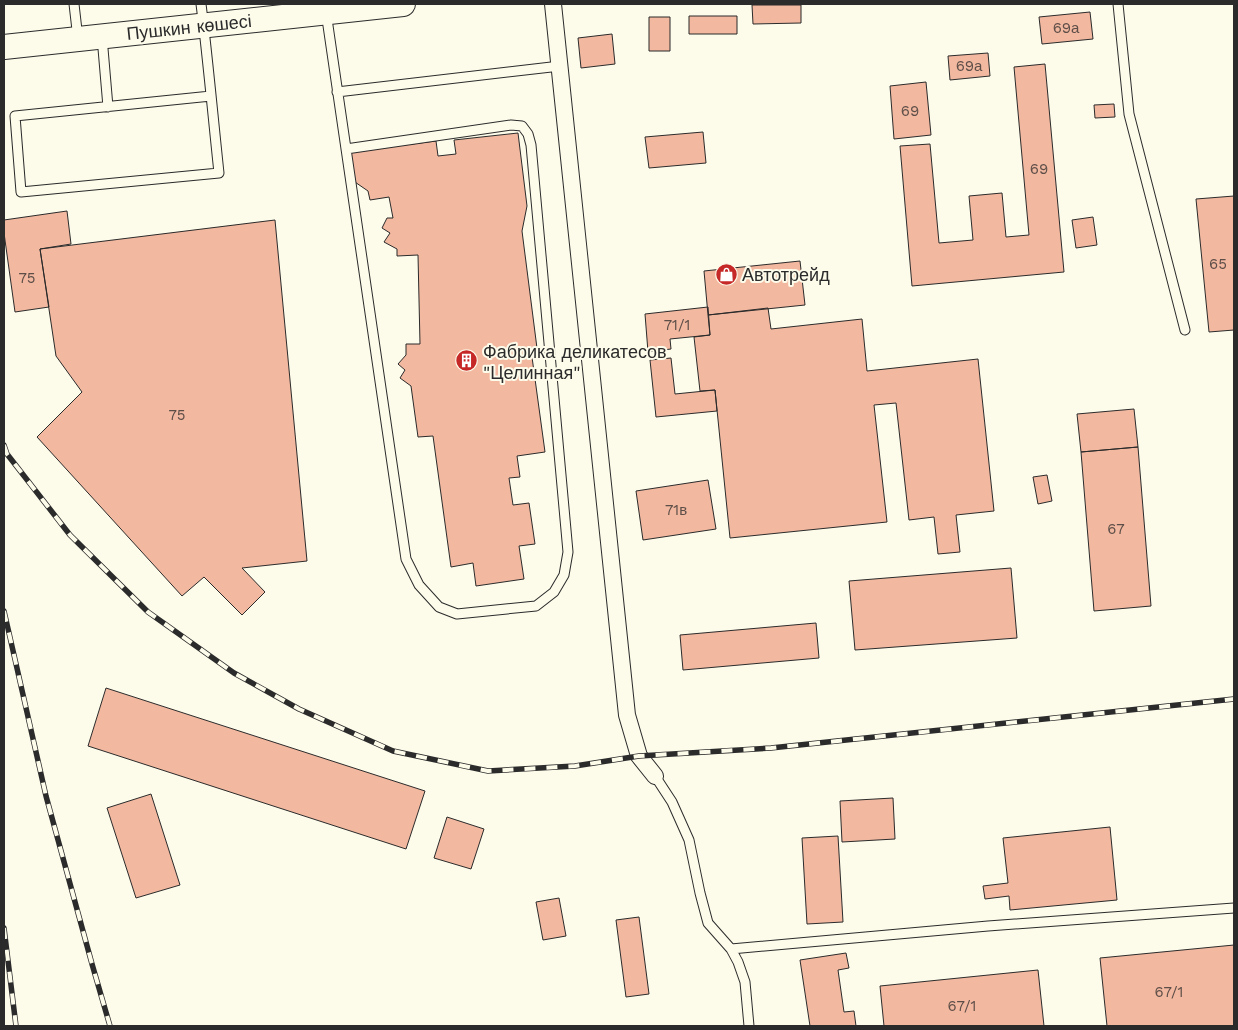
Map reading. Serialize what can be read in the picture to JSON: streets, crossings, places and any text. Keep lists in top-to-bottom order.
{
  "streets": {
    "main road": ["Пушкин көшесі"]
  },
  "places": {
    "shop": ["Автотрейд"],
    "building": ["Фабрика деликатесов \"Целинная\""]
  },
  "house_numbers": [
    "69а",
    "69а",
    "69",
    "69",
    "65",
    "75",
    "71/1",
    "75",
    "71в",
    "67",
    "67/1",
    "67/1"
  ]
}
